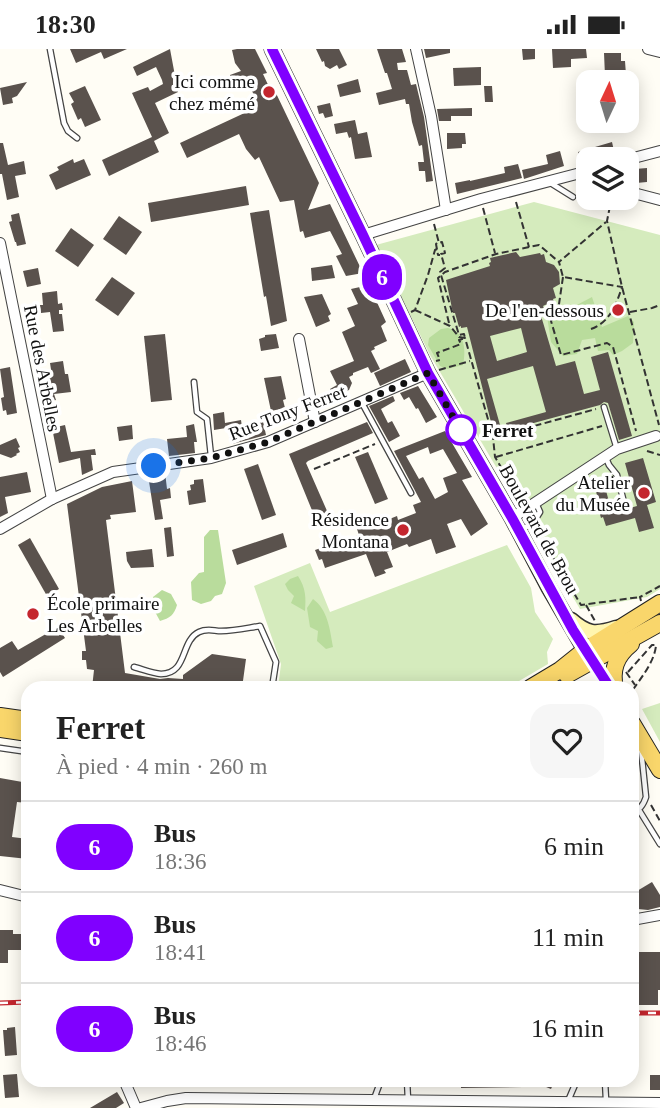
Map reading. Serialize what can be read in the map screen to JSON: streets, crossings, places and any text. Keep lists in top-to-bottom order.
{
  "streets": {
    "main road": ["Boulevard de Brou"],
    "street": ["Rue des Arbelles", "Rue Tony Ferret"]
  },
  "crossings": [
    ["Rue des Arbelles", "Rue Tony Ferret"],
    ["Rue Tony Ferret", "Boulevard de Brou"]
  ],
  "places": [
    "Ici comme chez mémé",
    "De l'en-dessous",
    "Ferret",
    "Atelier du Musée",
    "Résidence Montana",
    "École primaire Les Arbelles"
  ],
  "lines": ["bus line 6"],
  "north": "top",
  "page": {
    "status": "18:30",
    "on_map": "6",
    "heading": ["Ferret", "À pied · 4 min · 260 m"],
    "list": [
      {
        "mark": "6",
        "name": "Bus",
        "note": "18:36",
        "value": "6 min"
      },
      {
        "mark": "6",
        "name": "Bus",
        "note": "18:41",
        "value": "11 min"
      },
      {
        "mark": "6",
        "name": "Bus",
        "note": "18:46",
        "value": "16 min"
      }
    ]
  }
}
